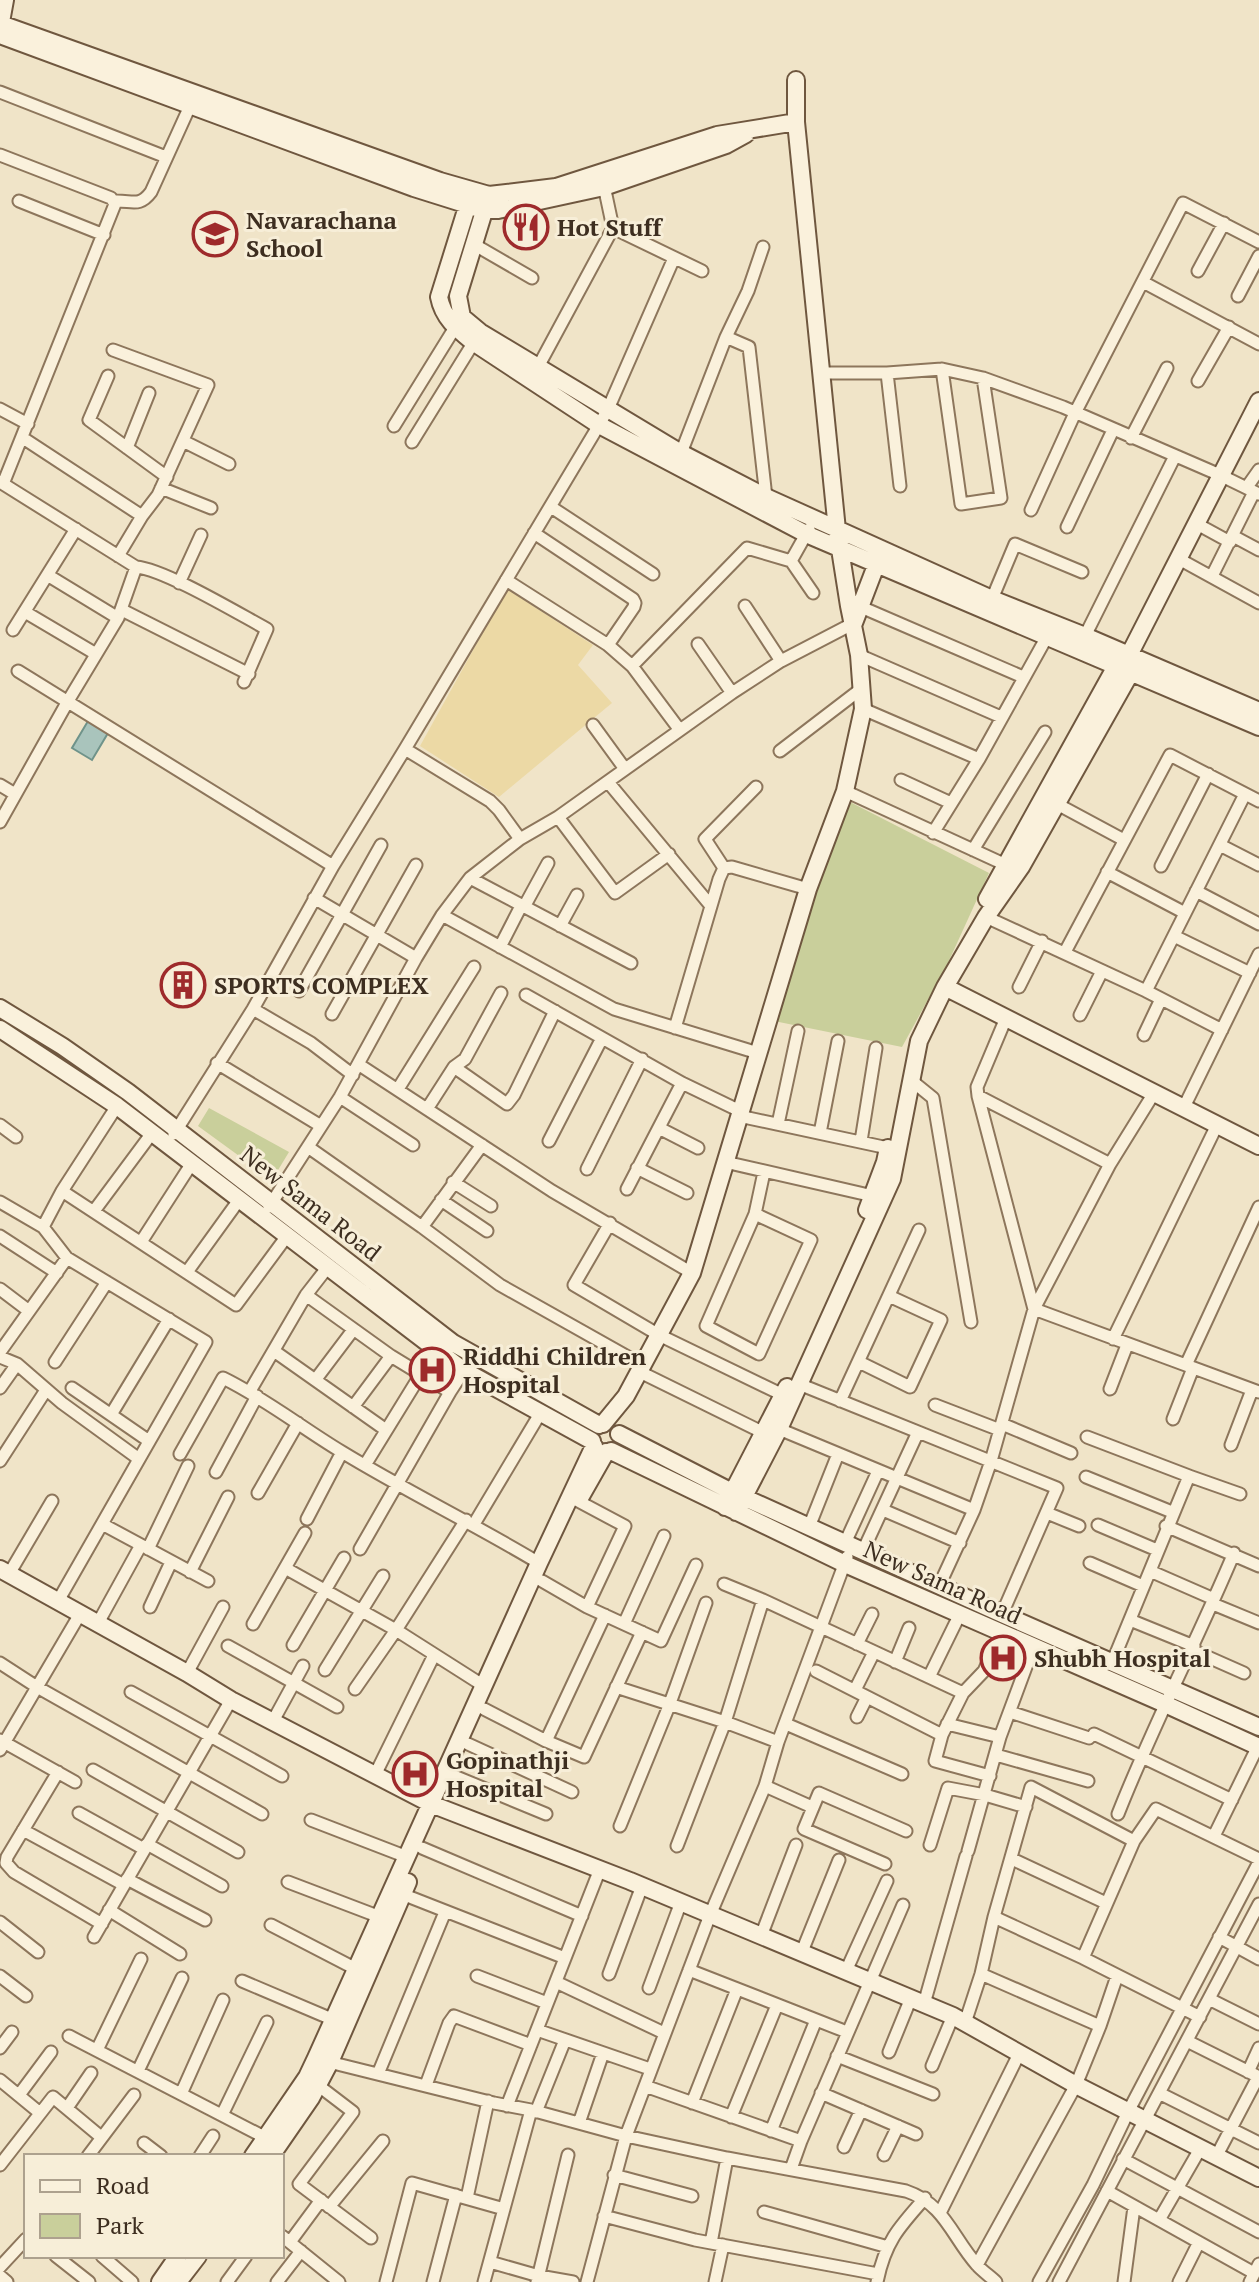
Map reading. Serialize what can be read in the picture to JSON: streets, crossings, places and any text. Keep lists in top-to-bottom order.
{
  "streets": {
    "street": ["New Sama Road"]
  },
  "places": {
    "restaurant": ["Hot Stuff"],
    "school or university": ["Navarachana School"],
    "building": ["SPORTS COMPLEX"],
    "hospital": ["Riddhi Children Hospital", "Shubh Hospital", "Gopinathji Hospital"]
  },
  "legend": ["Road", "Park"]
}
